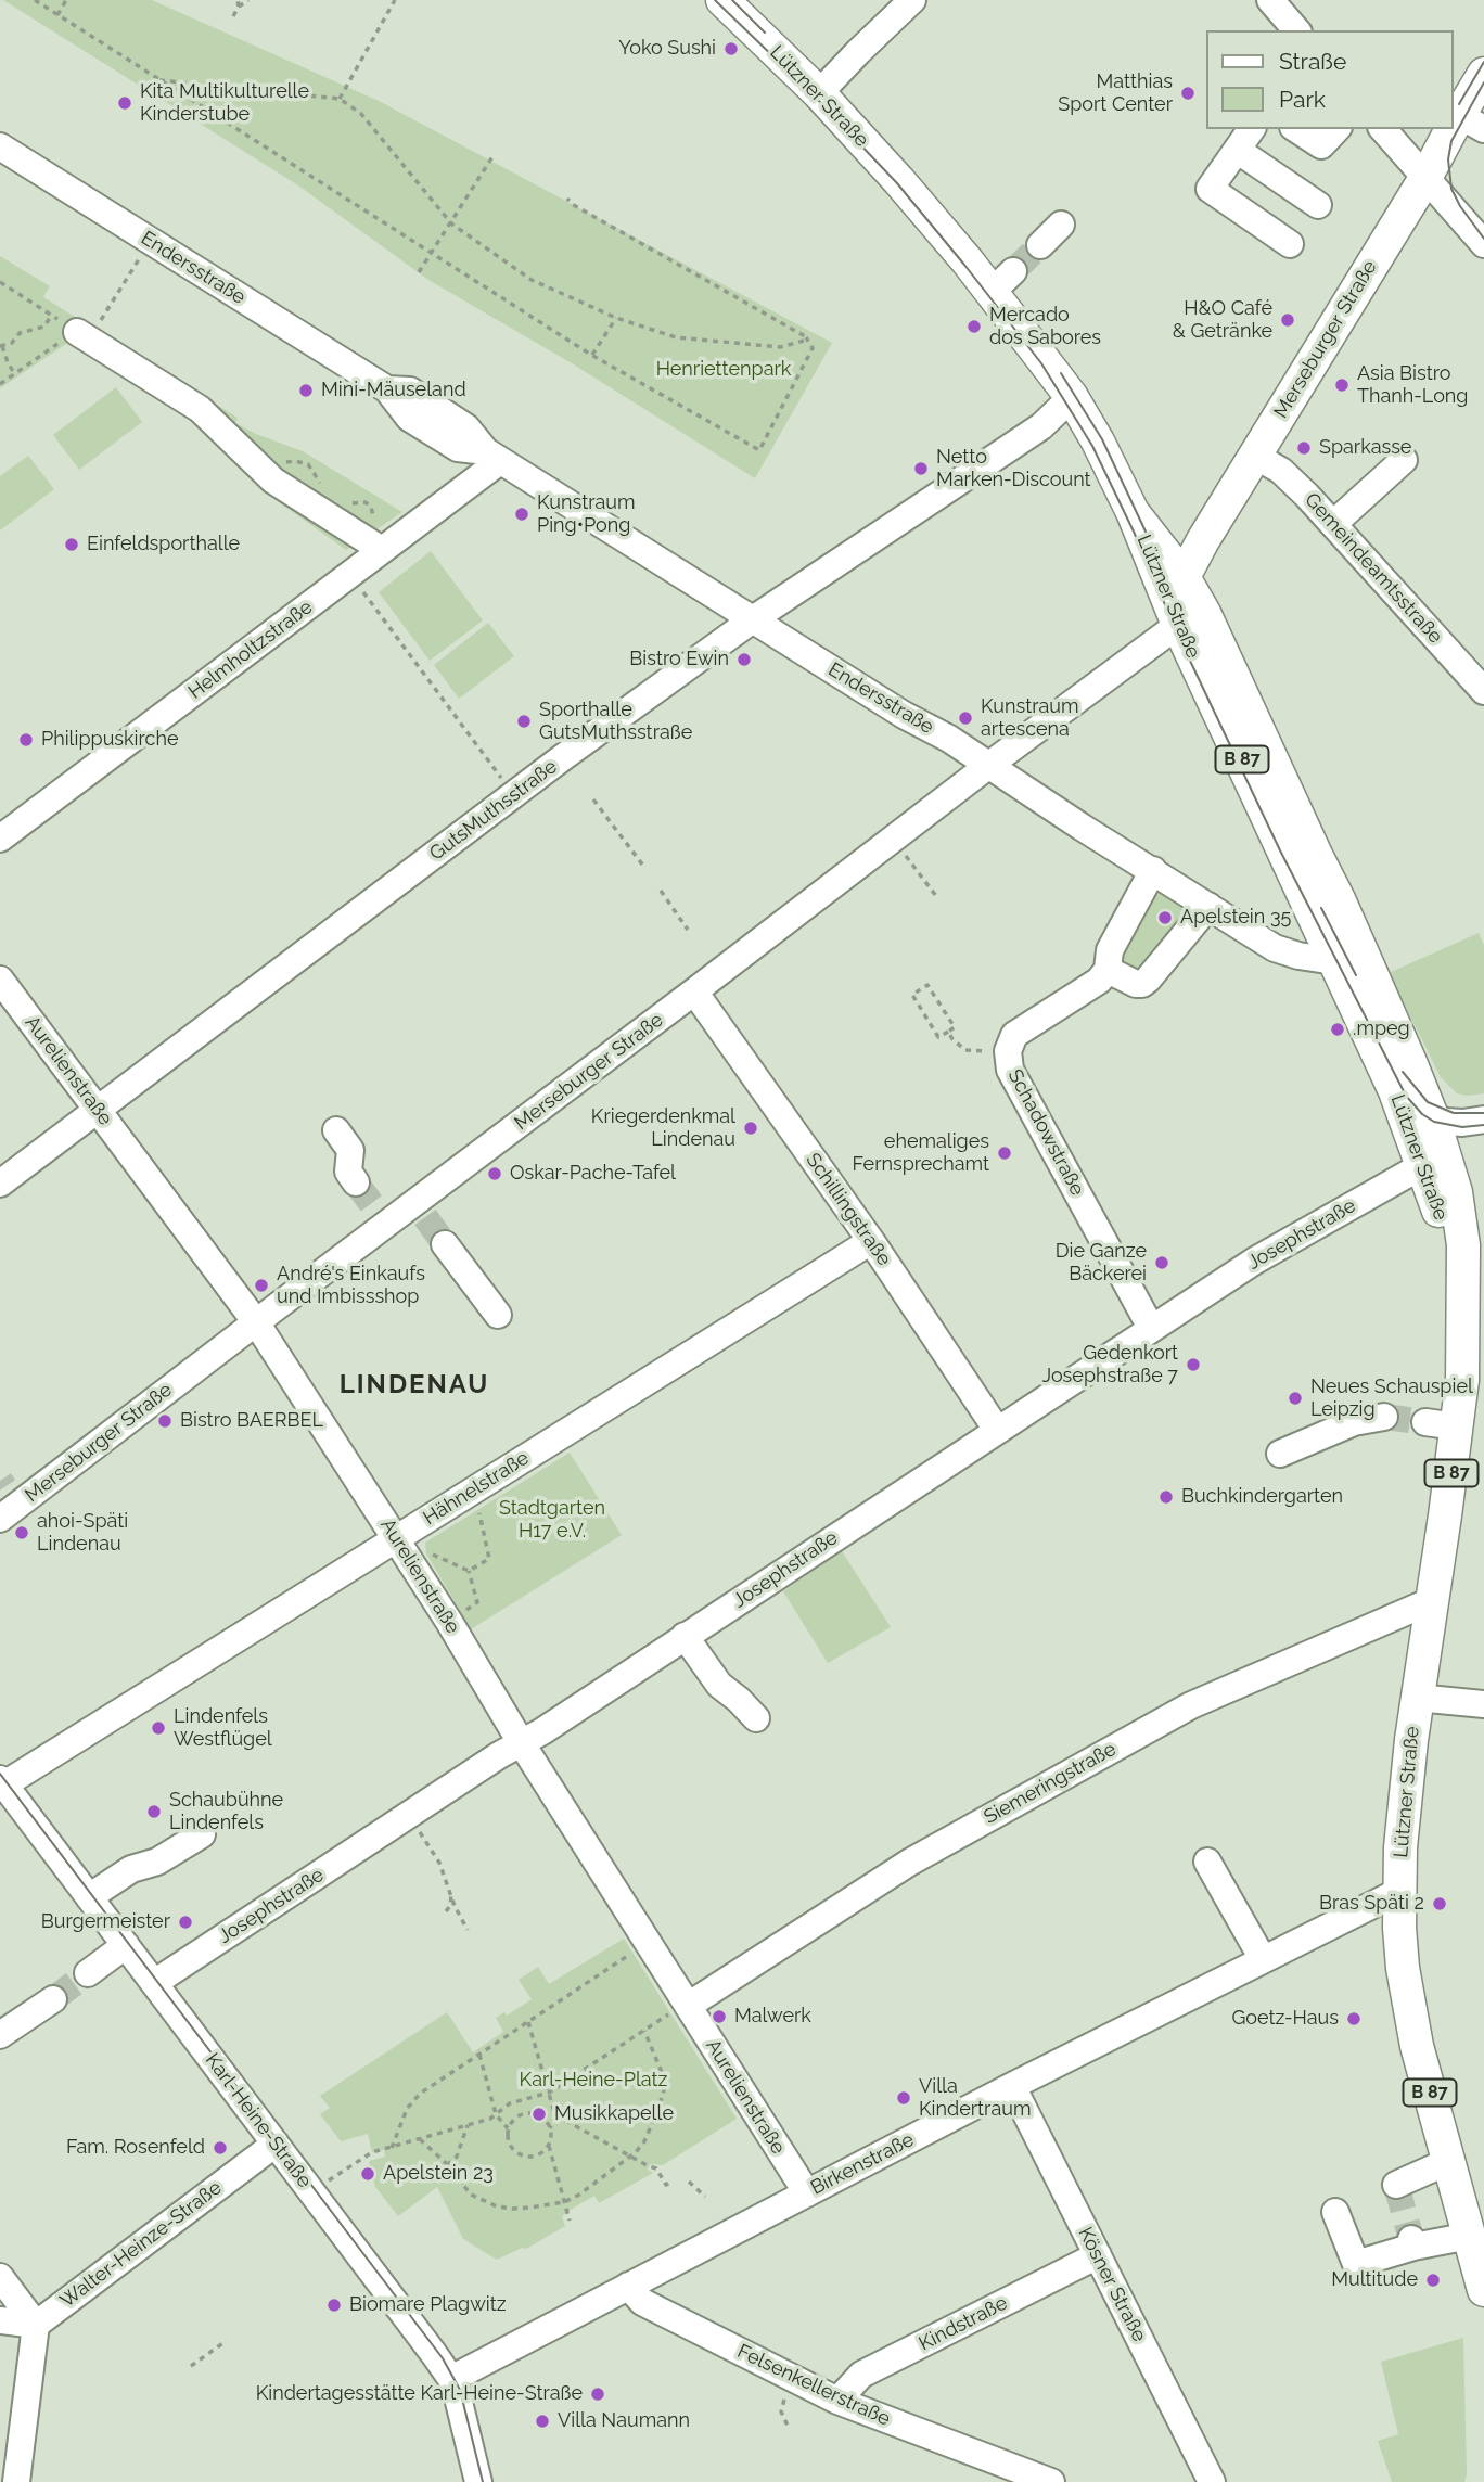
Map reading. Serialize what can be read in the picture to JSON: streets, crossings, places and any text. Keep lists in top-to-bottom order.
{
  "streets": {
    "main road": ["Lützner Straße", "Merseburger Straße", "B 87"],
    "street": [
      "Endersstraße",
      "Gemeindeamtsstraße",
      "Helmholtzstraße",
      "GutsMuthsstraße",
      "Aurelienstraße",
      "Schadowstraße",
      "Schillingstraße",
      "Josephstraße",
      "Hähnelstraße",
      "Siemeringstraße",
      "Karl-Heine-Straße",
      "Birkenstraße",
      "Walter-Heinze-Straße",
      "Kösner Straße",
      "Kindstraße",
      "Felsenkellerstraße"
    ]
  },
  "crossings": [
    ["Lützner Straße", "Endersstraße"],
    ["Lützner Straße", "Merseburger Straße"],
    ["Lützner Straße", "GutsMuthsstraße"],
    ["Lützner Straße", "Josephstraße"],
    ["Lützner Straße", "Siemeringstraße"],
    ["Lützner Straße", "Birkenstraße"],
    ["Endersstraße", "Merseburger Straße"],
    ["Endersstraße", "Helmholtzstraße"],
    ["Endersstraße", "GutsMuthsstraße"],
    ["Merseburger Straße", "Gemeindeamtsstraße"],
    ["Merseburger Straße", "Aurelienstraße"],
    ["Merseburger Straße", "Schillingstraße"],
    ["GutsMuthsstraße", "Aurelienstraße"],
    ["Aurelienstraße", "Josephstraße"],
    ["Aurelienstraße", "Hähnelstraße"],
    ["Aurelienstraße", "Siemeringstraße"],
    ["Aurelienstraße", "Birkenstraße"],
    ["Schadowstraße", "Josephstraße"],
    ["Schillingstraße", "Josephstraße"],
    ["Schillingstraße", "Hähnelstraße"],
    ["Josephstraße", "Karl-Heine-Straße"],
    ["Hähnelstraße", "Karl-Heine-Straße"],
    ["Karl-Heine-Straße", "Birkenstraße"],
    ["Karl-Heine-Straße", "Walter-Heinze-Straße"],
    ["Birkenstraße", "Kösner Straße"],
    ["Birkenstraße", "Felsenkellerstraße"],
    ["Kösner Straße", "Kindstraße"],
    ["Kindstraße", "Felsenkellerstraße"]
  ],
  "districts": ["LINDENAU"],
  "parks": ["Henriettenpark", "Stadtgarten H17 e.V.", "Karl-Heine-Platz"],
  "places": [
    "Yoko Sushi",
    "Matthias Sport Center",
    "Kita Multikulturelle Kinderstube",
    "H&O Café & Getränke",
    "Mercado dos Sabores",
    "Asia Bistro Thanh-Long",
    "Mini-Mäuseland",
    "Sparkasse",
    "Netto Marken-Discount",
    "Kunstraum Ping•Pong",
    "Einfeldsporthalle",
    "Bistro Ewin",
    "Kunstraum artescena",
    "Sporthalle GutsMuthsstraße",
    "Philippuskirche",
    "Apelstein 35",
    ".mpeg",
    "Kriegerdenkmal Lindenau",
    "ehemaliges Fernsprechamt",
    "Oskar-Pache-Tafel",
    "Die Ganze Bäckerei",
    "André's Einkaufs und Imbissshop",
    "Gedenkort Josephstraße 7",
    "Neues Schauspiel Leipzig",
    "Bistro BAERBEL",
    "Buchkindergarten",
    "ahoi-Späti Lindenau",
    "Lindenfels Westflügel",
    "Schaubühne Lindenfels",
    "Bras Späti 2",
    "Burgermeister",
    "Malwerk",
    "Goetz-Haus",
    "Villa Kindertraum",
    "Musikkapelle",
    "Fam. Rosenfeld",
    "Apelstein 23",
    "Multitude",
    "Biomare Plagwitz",
    "Kindertagesstätte Karl-Heine-Straße",
    "Villa Naumann"
  ],
  "legend": ["Straße", "Park"]
}
